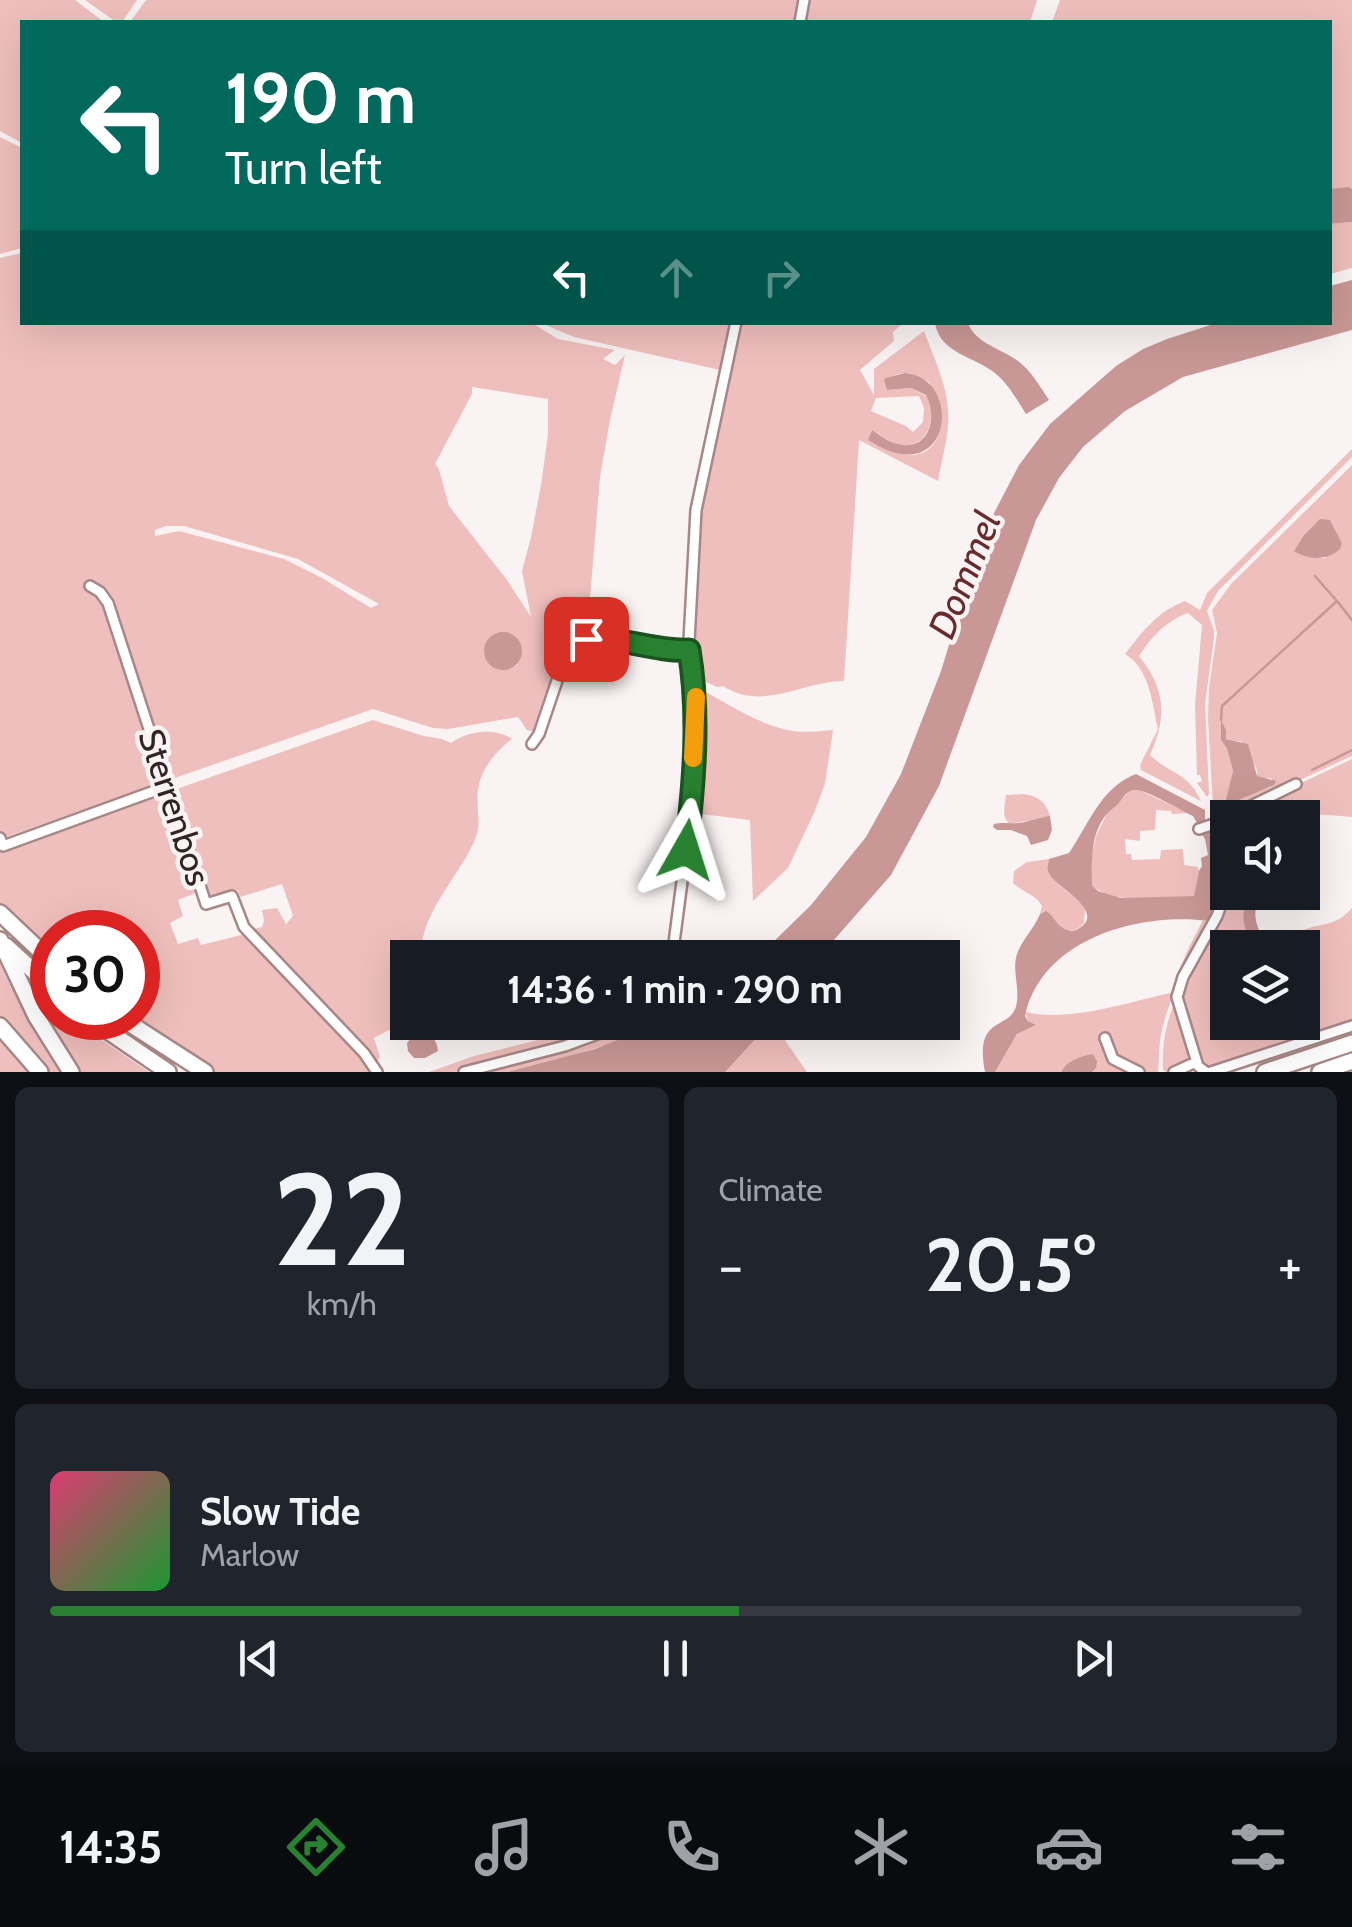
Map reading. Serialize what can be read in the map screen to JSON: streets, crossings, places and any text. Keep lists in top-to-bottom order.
{
  "streets": {
    "street": ["Sterrenbos"]
  },
  "water": ["Dommel"],
  "page": {
    "turn": ["190 m", "Turn left"],
    "limit": "30",
    "trip": "14:36 · 1 min · 290 m",
    "tile": [
      ["22", "km/h"],
      "Climate"
    ],
    "heat": ["−", "20.5°", "+"],
    "song": ["Slow Tide", "Marlow"],
    "tabs": "14:35"
  }
}
